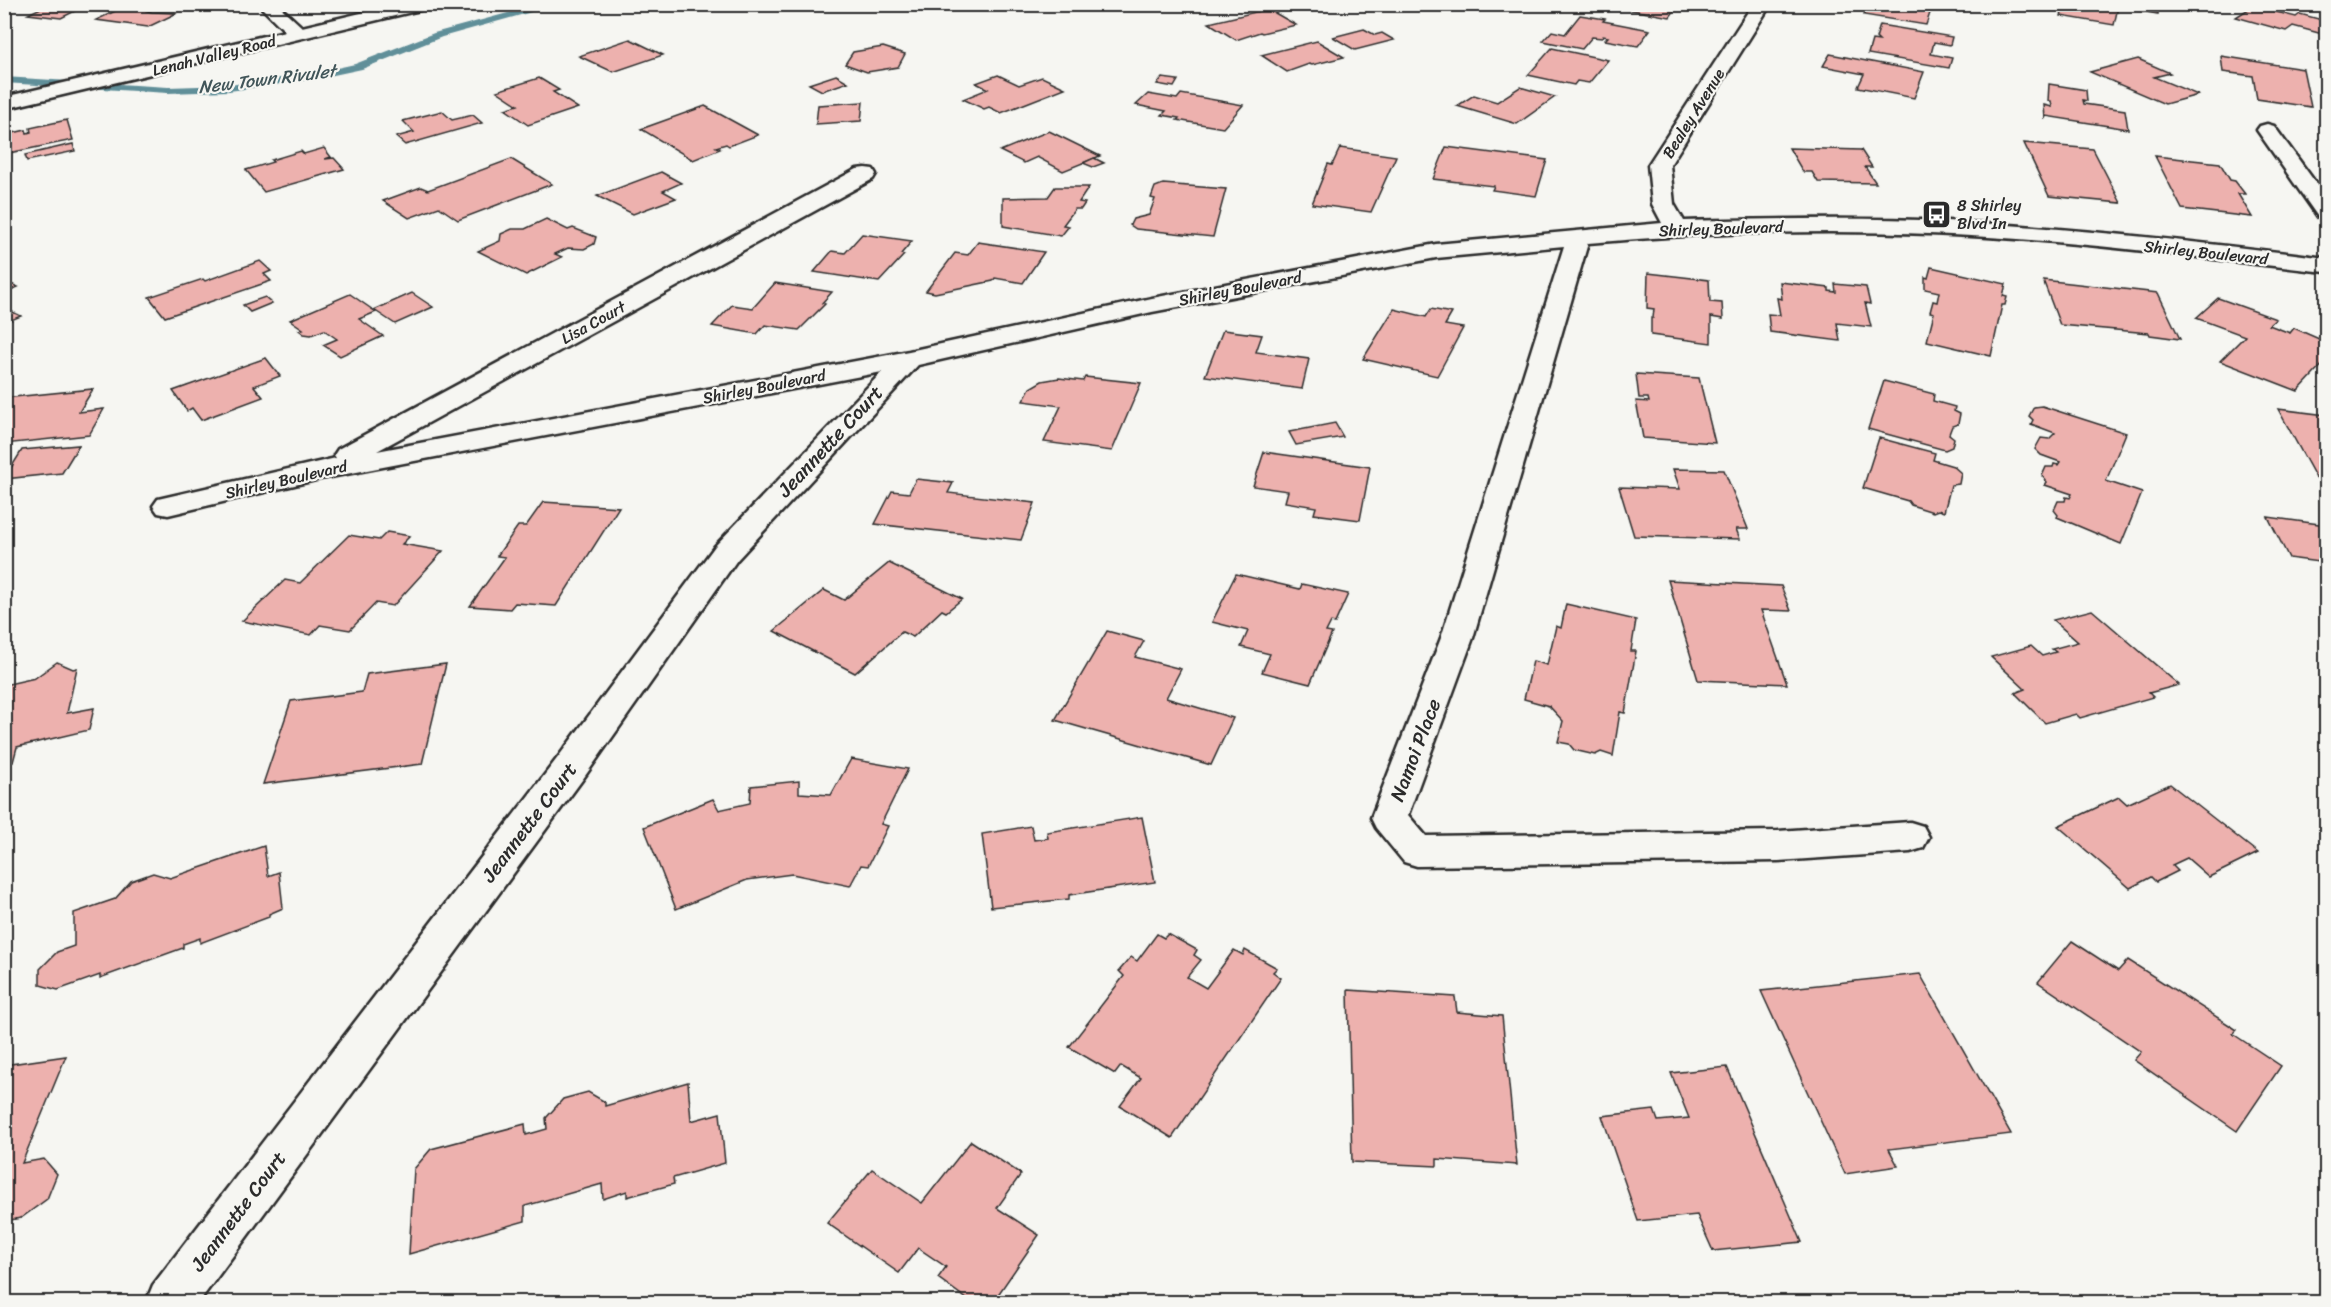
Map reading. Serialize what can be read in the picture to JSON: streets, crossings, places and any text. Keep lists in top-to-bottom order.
{
  "streets": {
    "street": [
      "Lenah Valley Road",
      "Bealey Avenue",
      "Shirley Boulevard",
      "Lisa Court",
      "Jeannette Court",
      "Namoi Place"
    ]
  },
  "crossings": [
    ["Bealey Avenue", "Shirley Boulevard"],
    ["Shirley Boulevard", "Lisa Court"],
    ["Shirley Boulevard", "Jeannette Court"],
    ["Shirley Boulevard", "Namoi Place"]
  ],
  "water": ["New Town Rivulet"],
  "places": {
    "bus stop": ["8 Shirley Blvd In"]
  }
}
